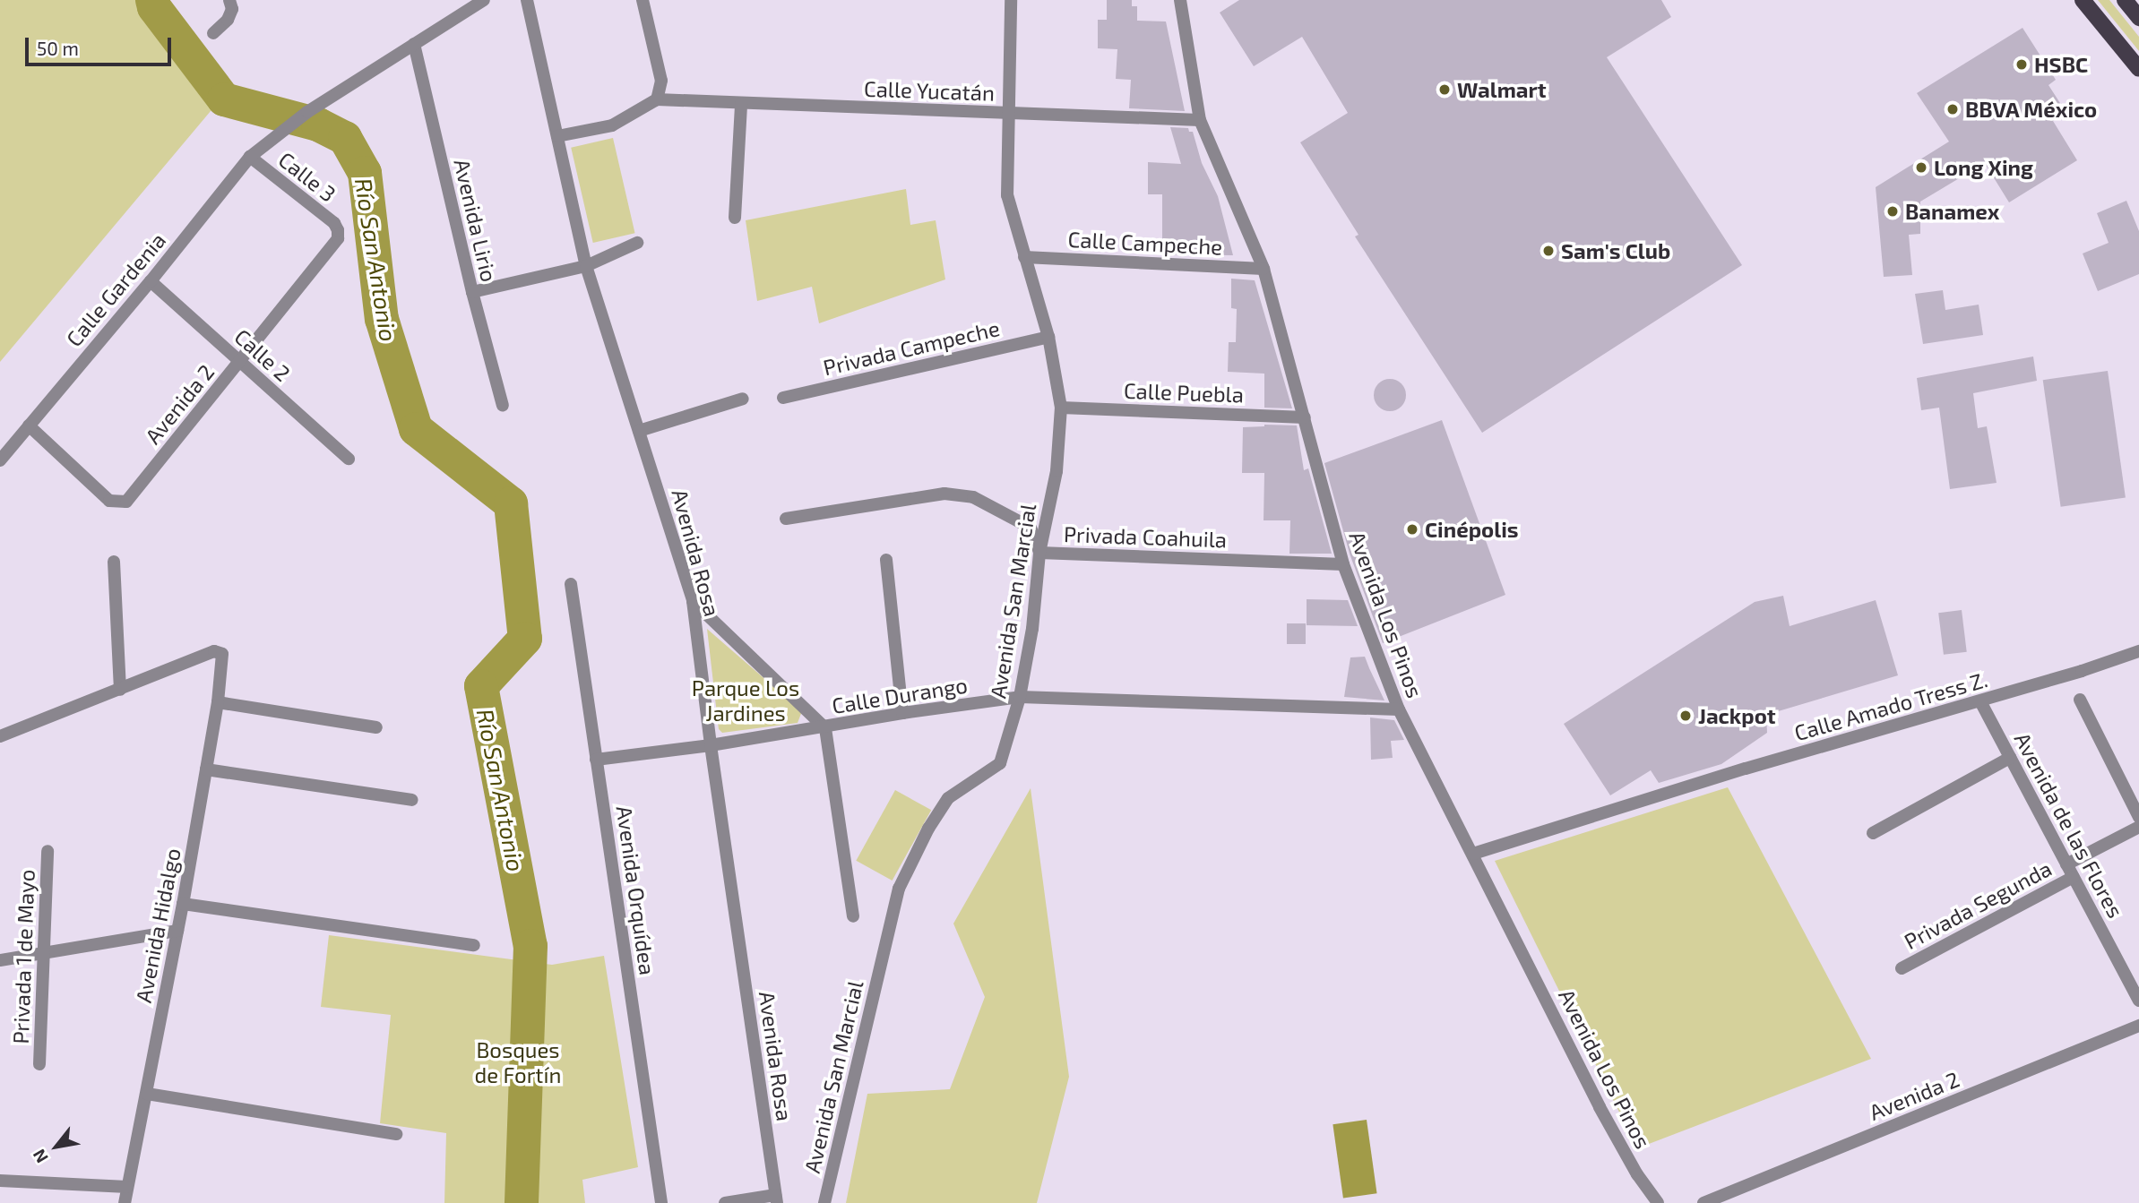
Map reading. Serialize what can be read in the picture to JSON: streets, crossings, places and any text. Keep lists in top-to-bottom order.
{
  "streets": {
    "street": [
      "Calle Yucatán",
      "Calle 3",
      "Avenida Lirio",
      "Calle Campeche",
      "Calle Gardenia",
      "Privada Campeche",
      "Calle 2",
      "Calle Puebla",
      "Avenida 2",
      "Privada Coahuila",
      "Avenida Rosa",
      "Avenida San Marcial",
      "Avenida Los Pinos",
      "Calle Durango",
      "Calle Amado Tress Z.",
      "Avenida de las Flores",
      "Avenida Orquídea",
      "Privada Segunda",
      "Avenida Hidalgo",
      "Privada 1 de Mayo"
    ]
  },
  "crossings": [
    ["Calle Yucatán", "Avenida San Marcial"],
    ["Calle Yucatán", "Avenida Los Pinos"],
    ["Calle 3", "Calle Gardenia"],
    ["Calle 3", "Avenida 2"],
    ["Avenida Lirio", "Calle Gardenia"],
    ["Calle Campeche", "Avenida San Marcial"],
    ["Calle Campeche", "Avenida Los Pinos"],
    ["Calle Gardenia", "Calle 2"],
    ["Calle Gardenia", "Avenida 2"],
    ["Privada Campeche", "Avenida San Marcial"],
    ["Calle 2", "Avenida 2"],
    ["Calle Puebla", "Avenida San Marcial"],
    ["Calle Puebla", "Avenida Los Pinos"],
    ["Privada Coahuila", "Avenida San Marcial"],
    ["Privada Coahuila", "Avenida Los Pinos"],
    ["Avenida Rosa", "Calle Durango"],
    ["Avenida San Marcial", "Calle Durango"],
    ["Avenida Los Pinos", "Calle Durango"],
    ["Avenida Los Pinos", "Calle Amado Tress Z."],
    ["Calle Durango", "Avenida Orquídea"],
    ["Calle Amado Tress Z.", "Avenida de las Flores"],
    ["Avenida de las Flores", "Privada Segunda"]
  ],
  "water": ["Río San Antonio"],
  "parks": ["Parque Los Jardines", "Bosques de Fortín"],
  "places": [
    "HSBC",
    "Walmart",
    "BBVA México",
    "Long Xing",
    "Banamex",
    "Sam's Club",
    "Cinépolis",
    "Jackpot"
  ],
  "scale_bar": "50 m",
  "north": "bottom left"
}
